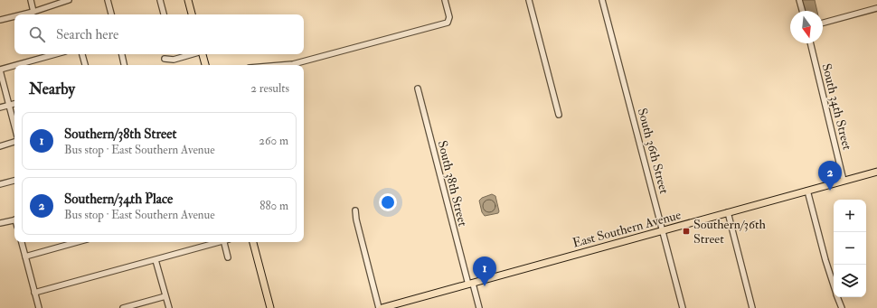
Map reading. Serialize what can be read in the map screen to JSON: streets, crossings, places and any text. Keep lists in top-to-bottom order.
{
  "streets": {
    "main road": ["East Southern Avenue"],
    "street": ["South 34th Street", "South 36th Street", "South 38th Street"]
  },
  "crossings": [
    ["South 34th Street", "East Southern Avenue"],
    ["South 36th Street", "East Southern Avenue"],
    ["South 38th Street", "East Southern Avenue"]
  ],
  "places": {
    "transit": ["Southern/36th Street"]
  },
  "north": "bottom",
  "page": {
    "search": "Search here",
    "heading": ["Nearby", "2 results"],
    "list": [
      {
        "mark": "1",
        "name": "Southern/38th Street",
        "note": "Bus stop · East Southern Avenue",
        "value": "260 m"
      },
      {
        "mark": "2",
        "name": "Southern/34th Place",
        "note": "Bus stop · East Southern Avenue",
        "value": "880 m"
      }
    ],
    "pins": ["2", "1"],
    "map_buttons": ["+", "−"]
  }
}
